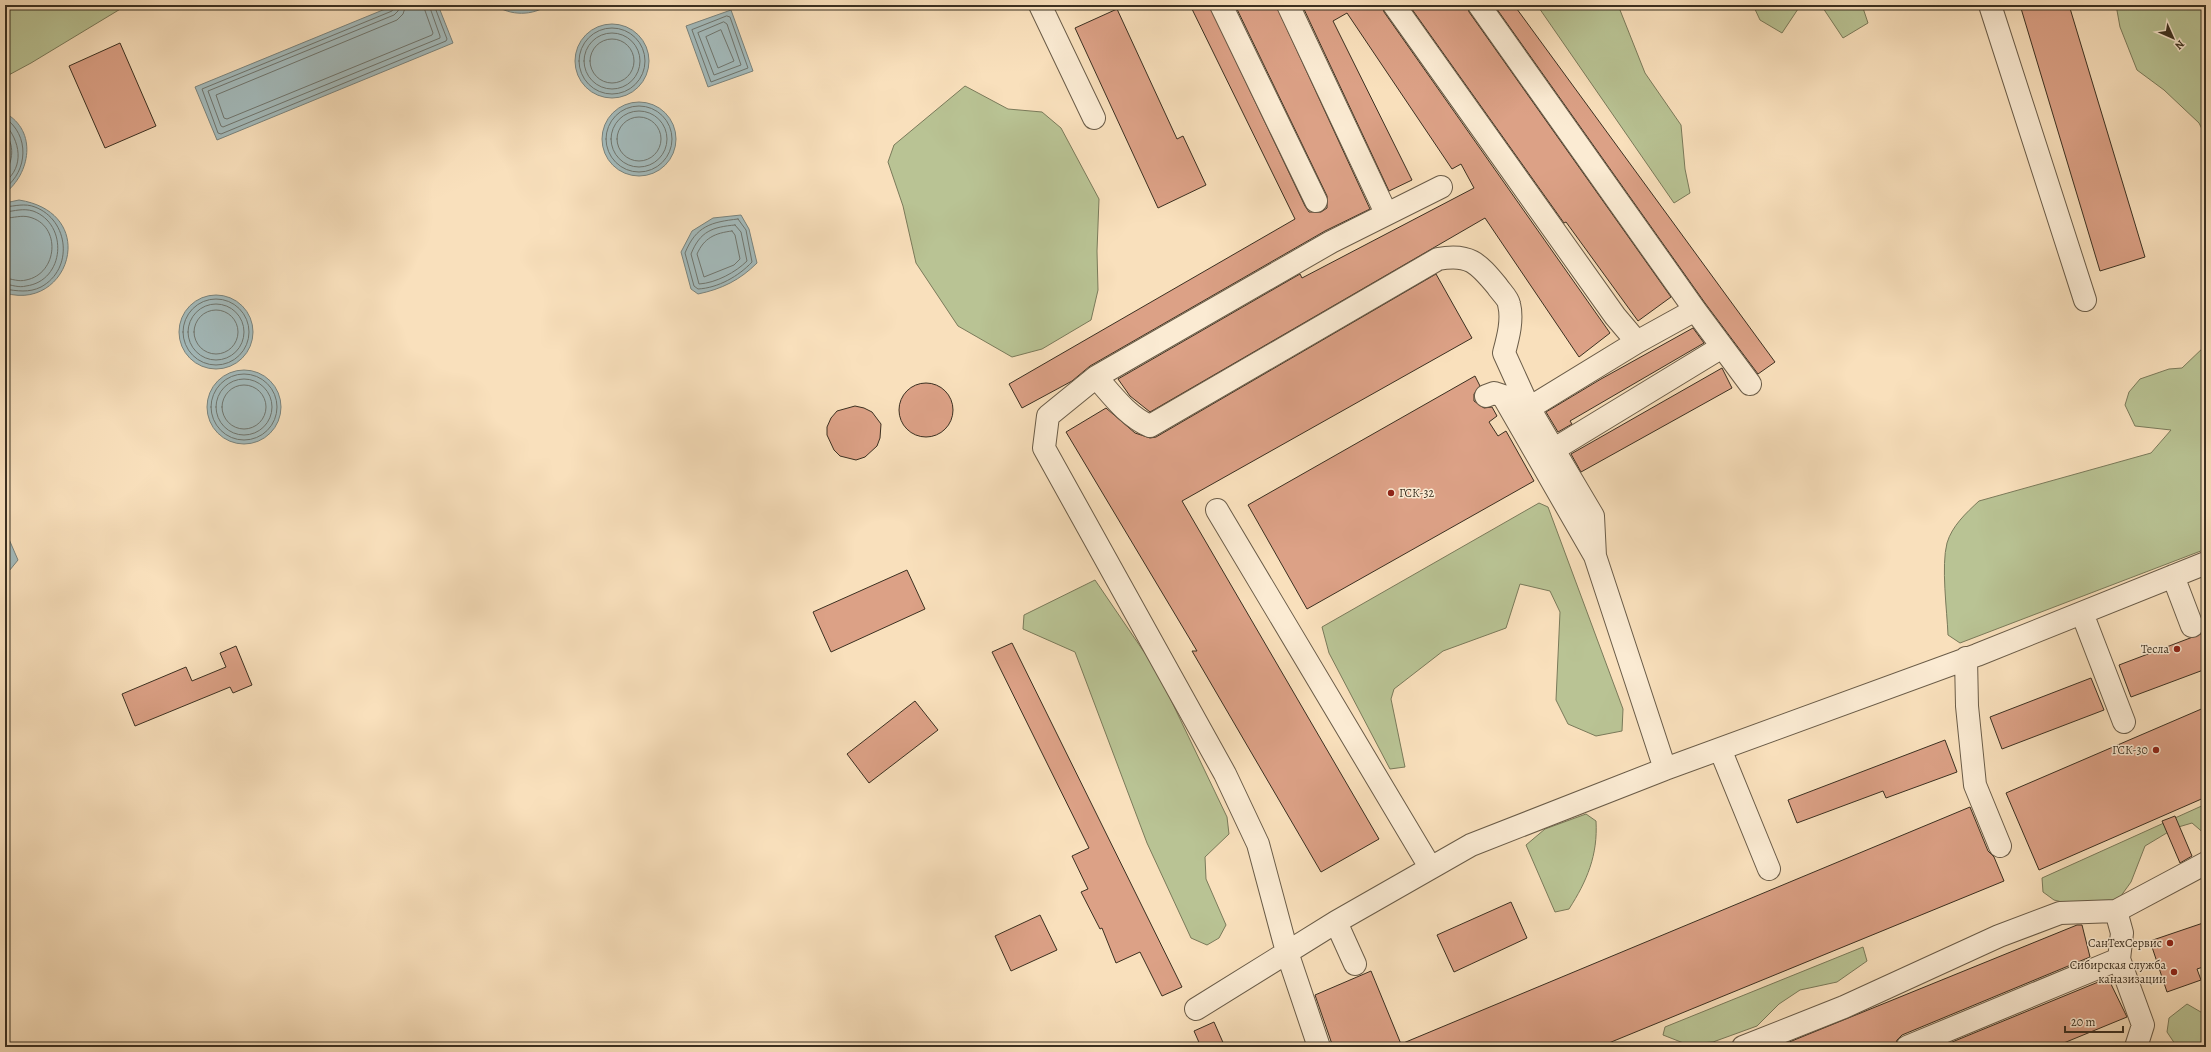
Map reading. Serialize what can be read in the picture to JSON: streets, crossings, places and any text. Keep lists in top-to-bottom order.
{
  "places": [
    "ГСК-32",
    "Тесла",
    "ГСК-30",
    "СанТехСервис",
    "Сибирская служба каназизации"
  ],
  "scale_bar": "20 m",
  "north": "bottom right"
}
